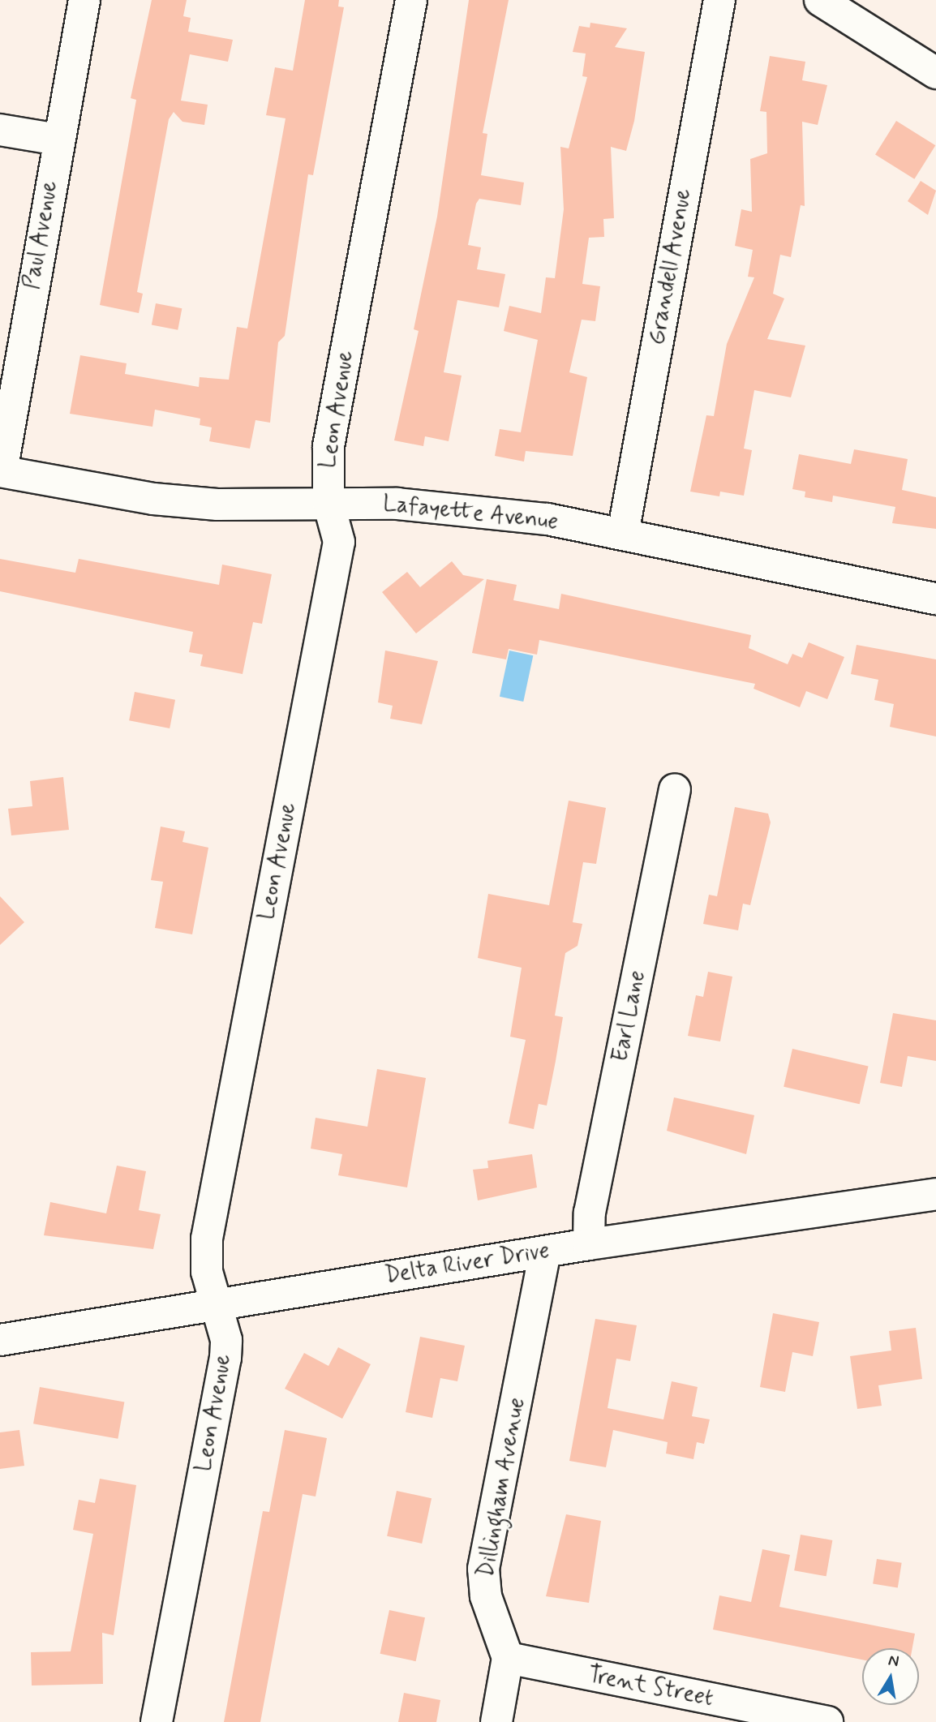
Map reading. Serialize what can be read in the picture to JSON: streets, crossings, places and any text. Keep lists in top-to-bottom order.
{
  "streets": {
    "street": [
      "Paul Avenue",
      "Grandell Avenue",
      "Leon Avenue",
      "Lafayette Avenue",
      "Earl Lane",
      "Delta River Drive",
      "Dillingham Avenue",
      "Trent Street"
    ]
  },
  "crossings": [
    ["Paul Avenue", "Lafayette Avenue"],
    ["Grandell Avenue", "Lafayette Avenue"],
    ["Leon Avenue", "Lafayette Avenue"],
    ["Leon Avenue", "Delta River Drive"],
    ["Earl Lane", "Delta River Drive"],
    ["Delta River Drive", "Dillingham Avenue"],
    ["Dillingham Avenue", "Trent Street"]
  ],
  "north": "top"
}
